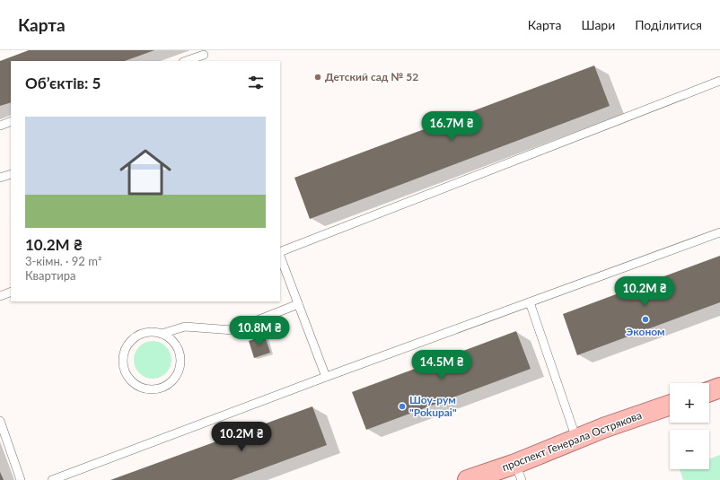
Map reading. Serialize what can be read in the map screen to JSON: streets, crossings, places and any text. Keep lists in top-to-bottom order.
{
  "streets": {
    "main road": ["проспект Генерала Острякова"]
  },
  "places": ["Детский сад № 52", "Эконом", "Шоу-рум \"Pokupai\""],
  "page": {
    "header": "Карта",
    "nav": ["Карта", "Шари", "Поділитися"],
    "heading": "Об’єктів: 5",
    "list": [
      {
        "name": "10.2M ₴",
        "note": "3-кімн. · 92 m² · Квартира"
      }
    ],
    "price": [
      "16.7M ₴",
      "10.2M ₴",
      "10.8M ₴",
      "14.5M ₴",
      "10.2M ₴"
    ],
    "map_buttons": ["+", "−"]
  }
}
